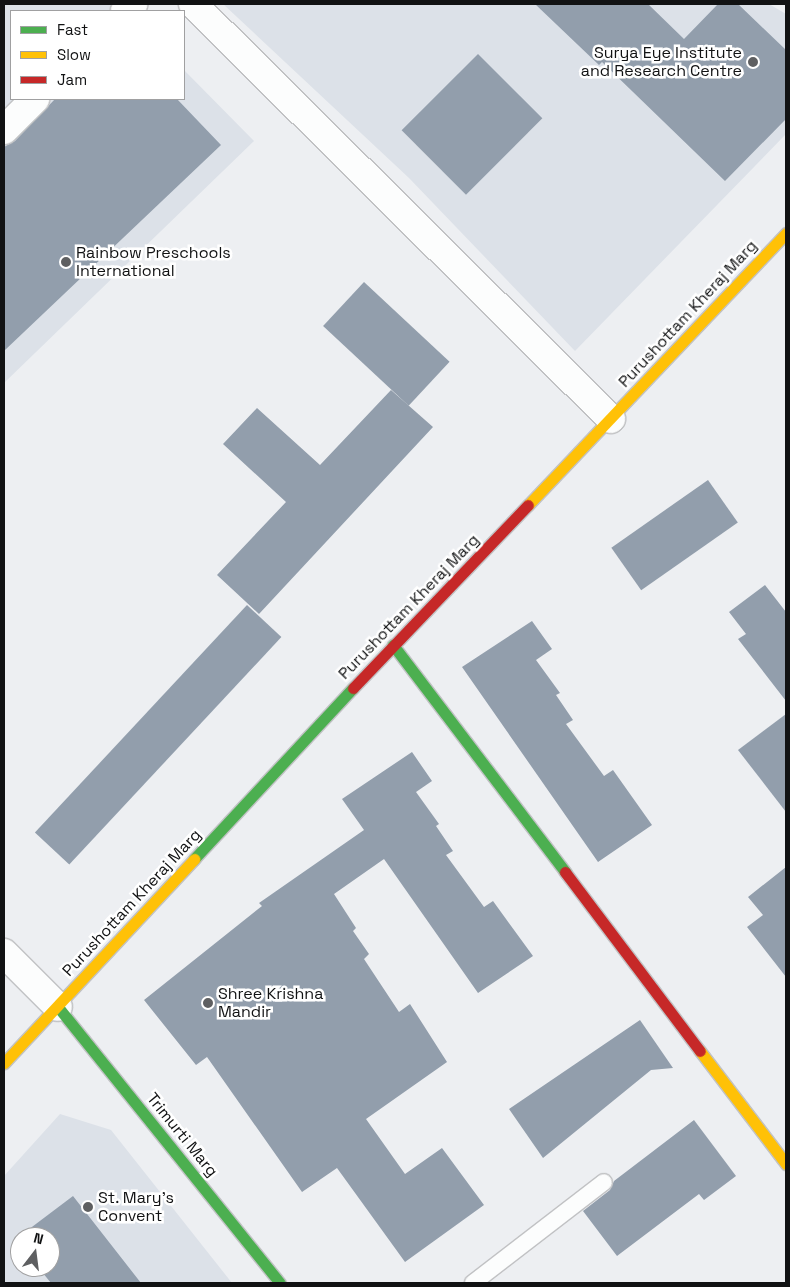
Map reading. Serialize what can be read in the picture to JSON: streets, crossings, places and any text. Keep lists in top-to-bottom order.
{
  "streets": {
    "street": ["Purushottam Kheraj Marg", "Trimurti Marg"]
  },
  "crossings": [
    ["Purushottam Kheraj Marg", "Trimurti Marg"]
  ],
  "places": [
    "Surya Eye Institute and Research Centre",
    "Rainbow Preschools International",
    "Shree Krishna Mandir",
    "St. Mary's Convent"
  ],
  "legend": ["Fast", "Slow", "Jam"],
  "north": "top"
}
